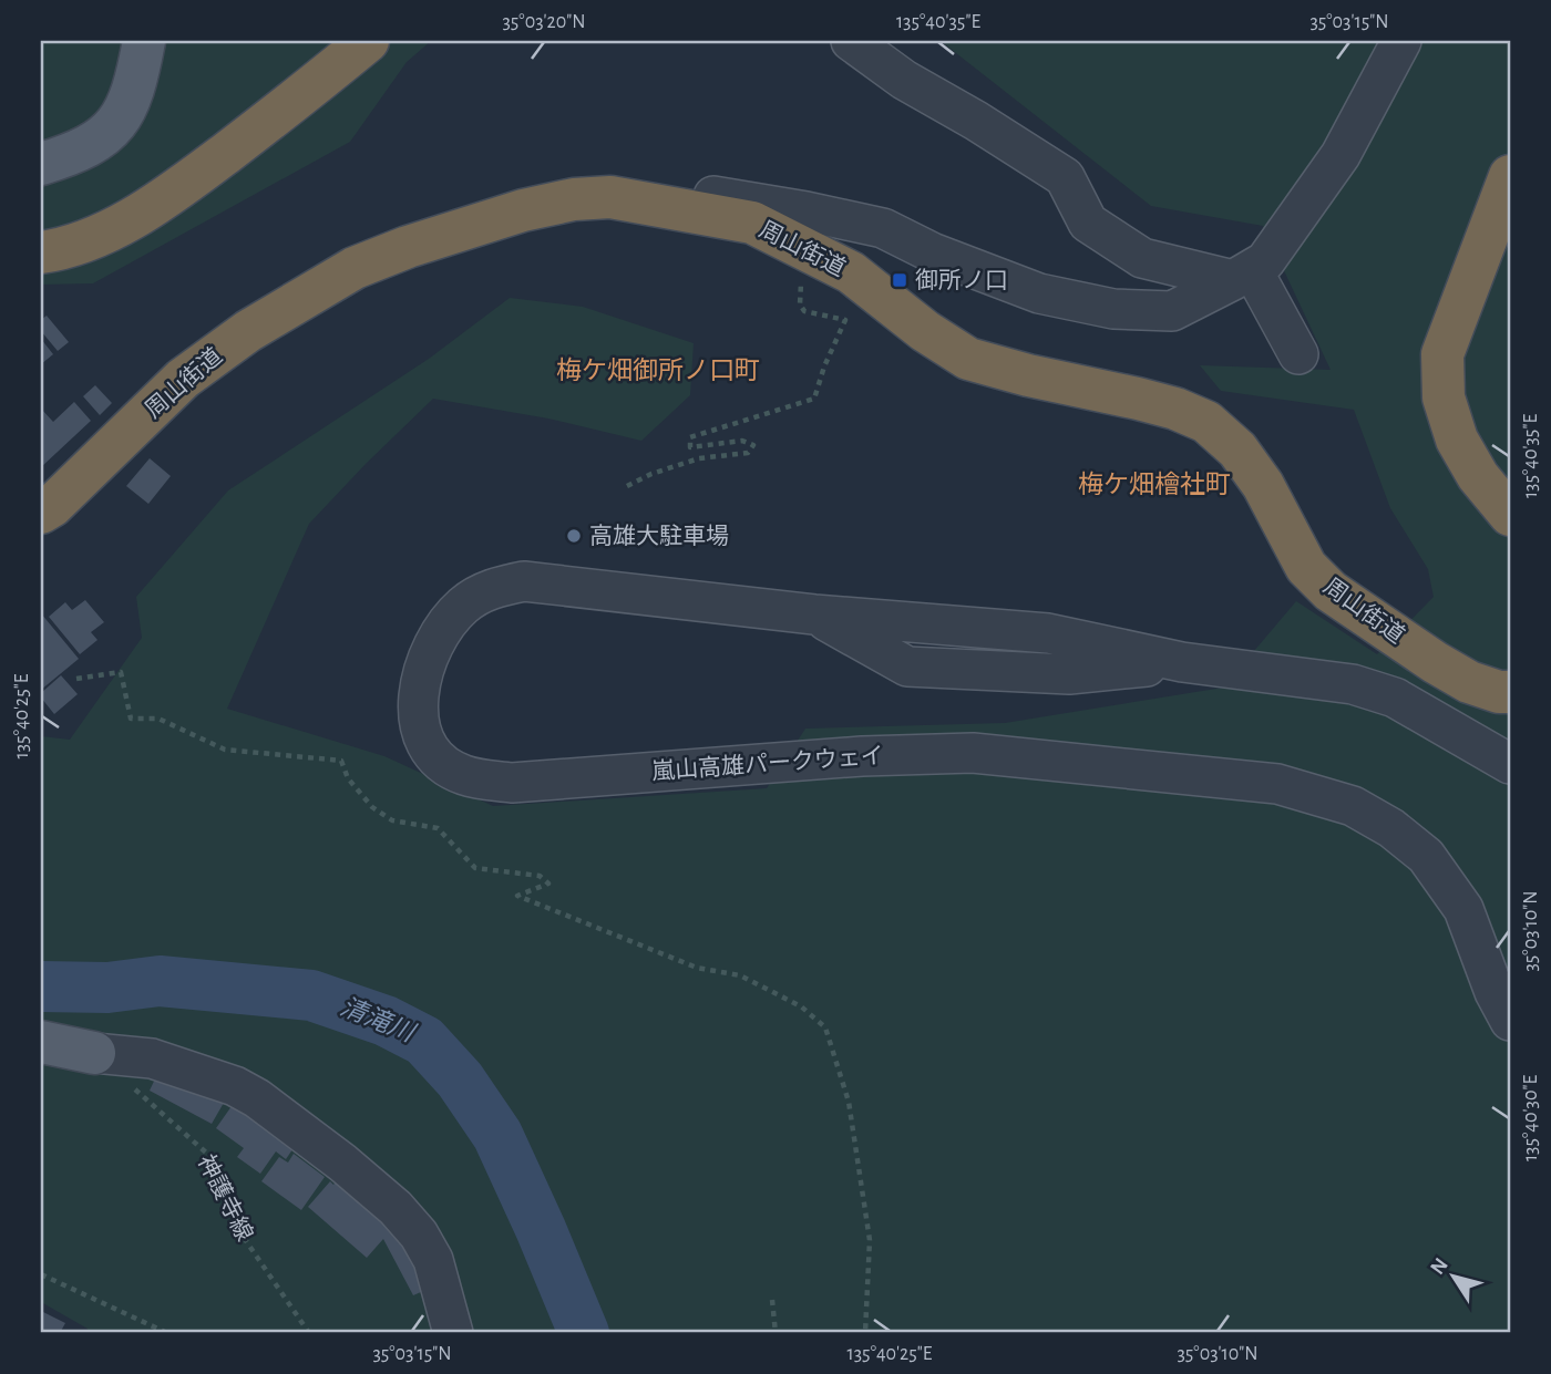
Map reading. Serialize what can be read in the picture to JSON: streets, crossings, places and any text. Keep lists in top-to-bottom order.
{
  "streets": {
    "highway": ["周山街道"],
    "street": ["嵐山高雄パークウェイ"],
    "path": ["神護寺線"]
  },
  "districts": ["梅ケ畑御所ノ口町", "梅ケ畑檜社町"],
  "water": ["清滝川"],
  "places": {
    "transit": ["御所ノ口"],
    "other": ["高雄大駐車場"]
  },
  "north": "top left",
  "coordinates": [
    "35°03'20\"N",
    "135°40'35\"E",
    "35°03'15\"N",
    "135°40'25\"E",
    "35°03'10\"N",
    "135°40'30\"E"
  ]
}
